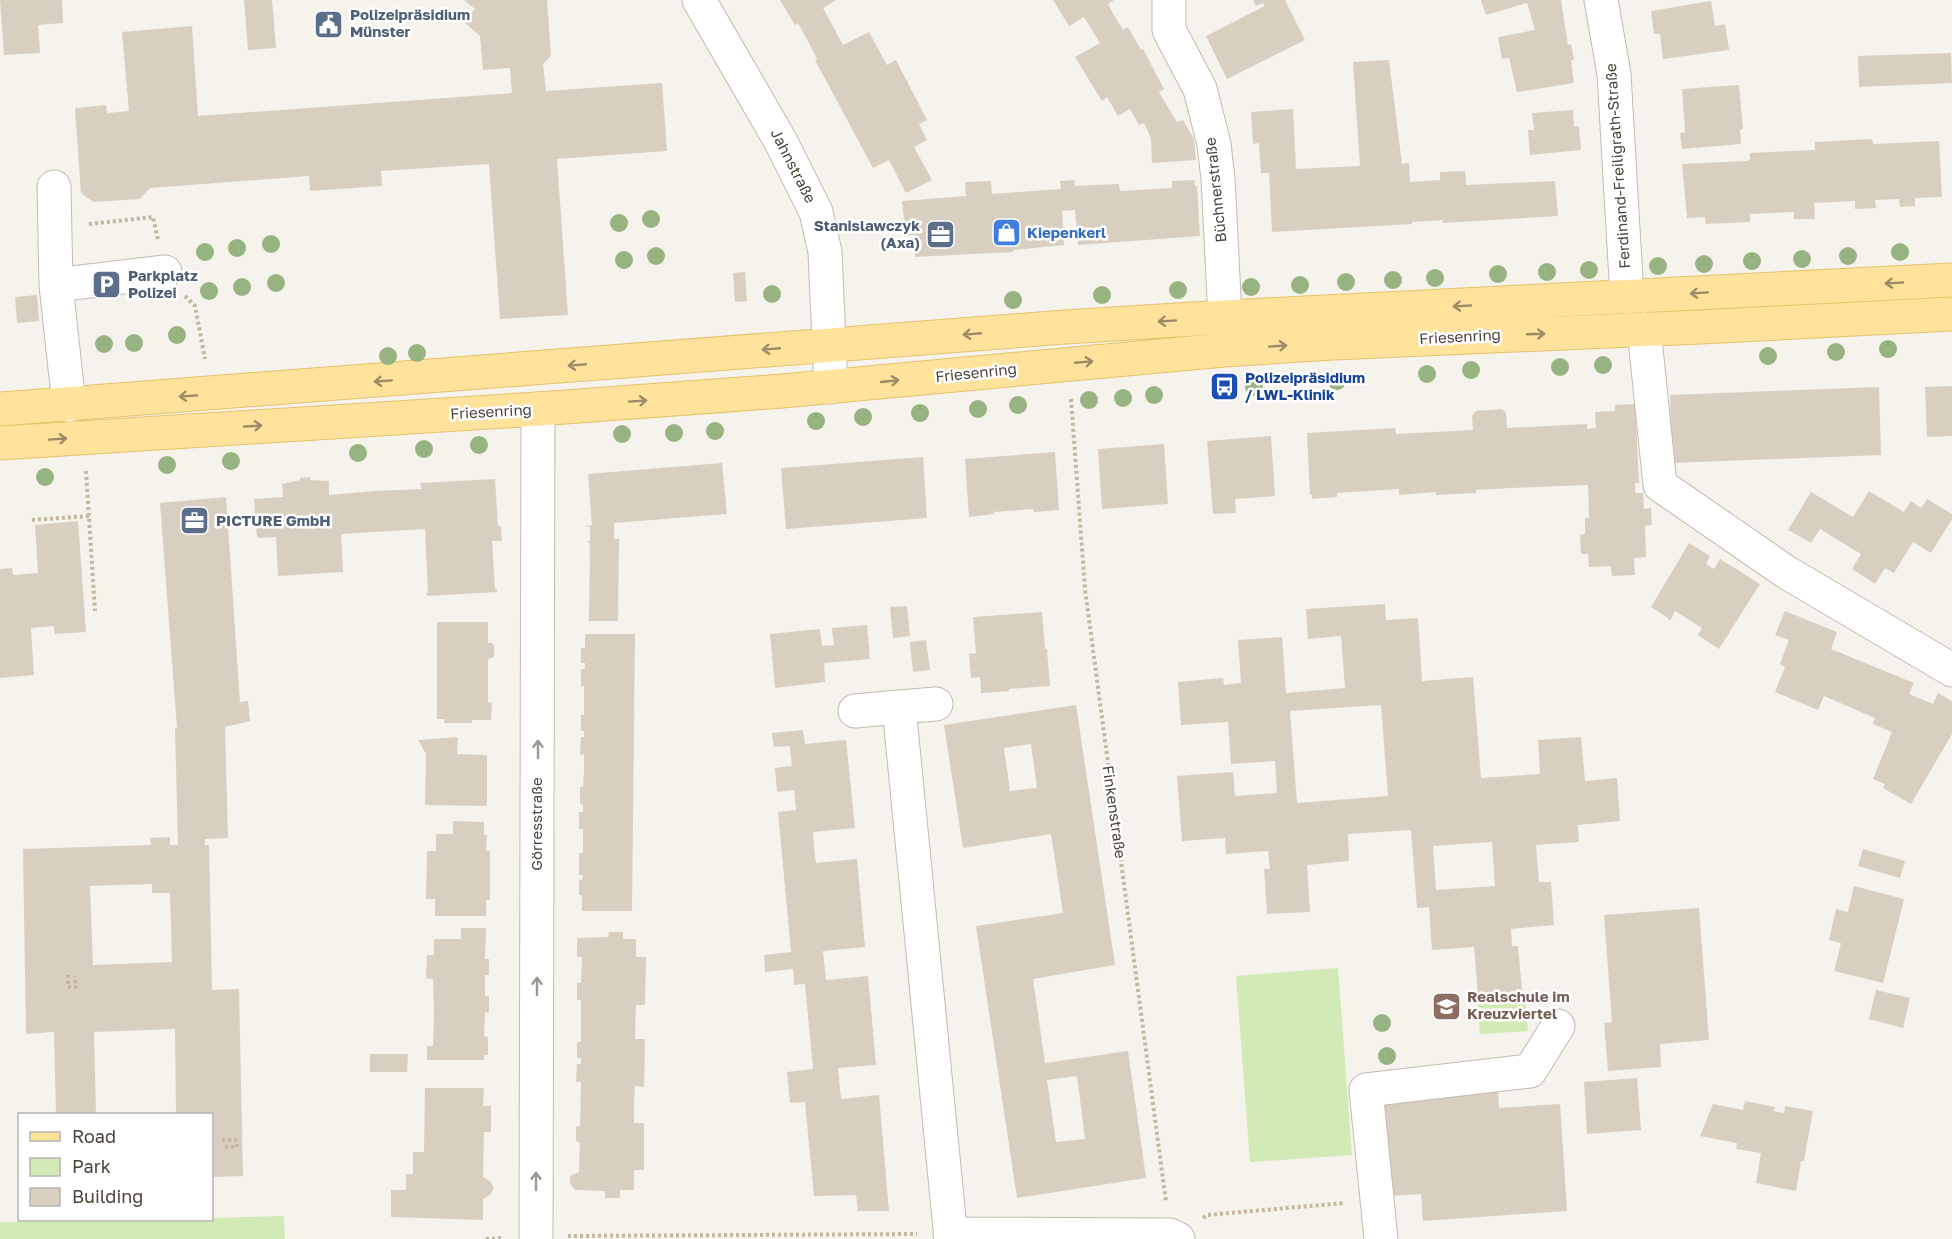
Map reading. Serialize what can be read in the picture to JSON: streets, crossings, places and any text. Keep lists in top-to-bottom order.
{
  "streets": {
    "main road": ["Friesenring"],
    "street": [
      "Jahnstraße",
      "Ferdinand-Freiligrath-Straße",
      "Büchnerstraße",
      "Görresstraße"
    ],
    "path": ["Finkenstraße"]
  },
  "crossings": [
    ["Jahnstraße", "Friesenring"],
    ["Ferdinand-Freiligrath-Straße", "Friesenring"],
    ["Büchnerstraße", "Friesenring"],
    ["Friesenring", "Görresstraße"]
  ],
  "one_way": ["Görresstraße"],
  "places": {
    "public building": ["Polizeipräsidium Münster"],
    "shop": ["Kiepenkerl"],
    "office": ["Stanislawczyk (Axa)", "PICTURE GmbH"],
    "parking": ["Parkplatz Polizei"],
    "bus stop": ["Polizeipräsidium / LWL-Klinik"],
    "school or university": ["Realschule im Kreuzviertel"]
  },
  "legend": ["Road", "Park", "Building"]
}
